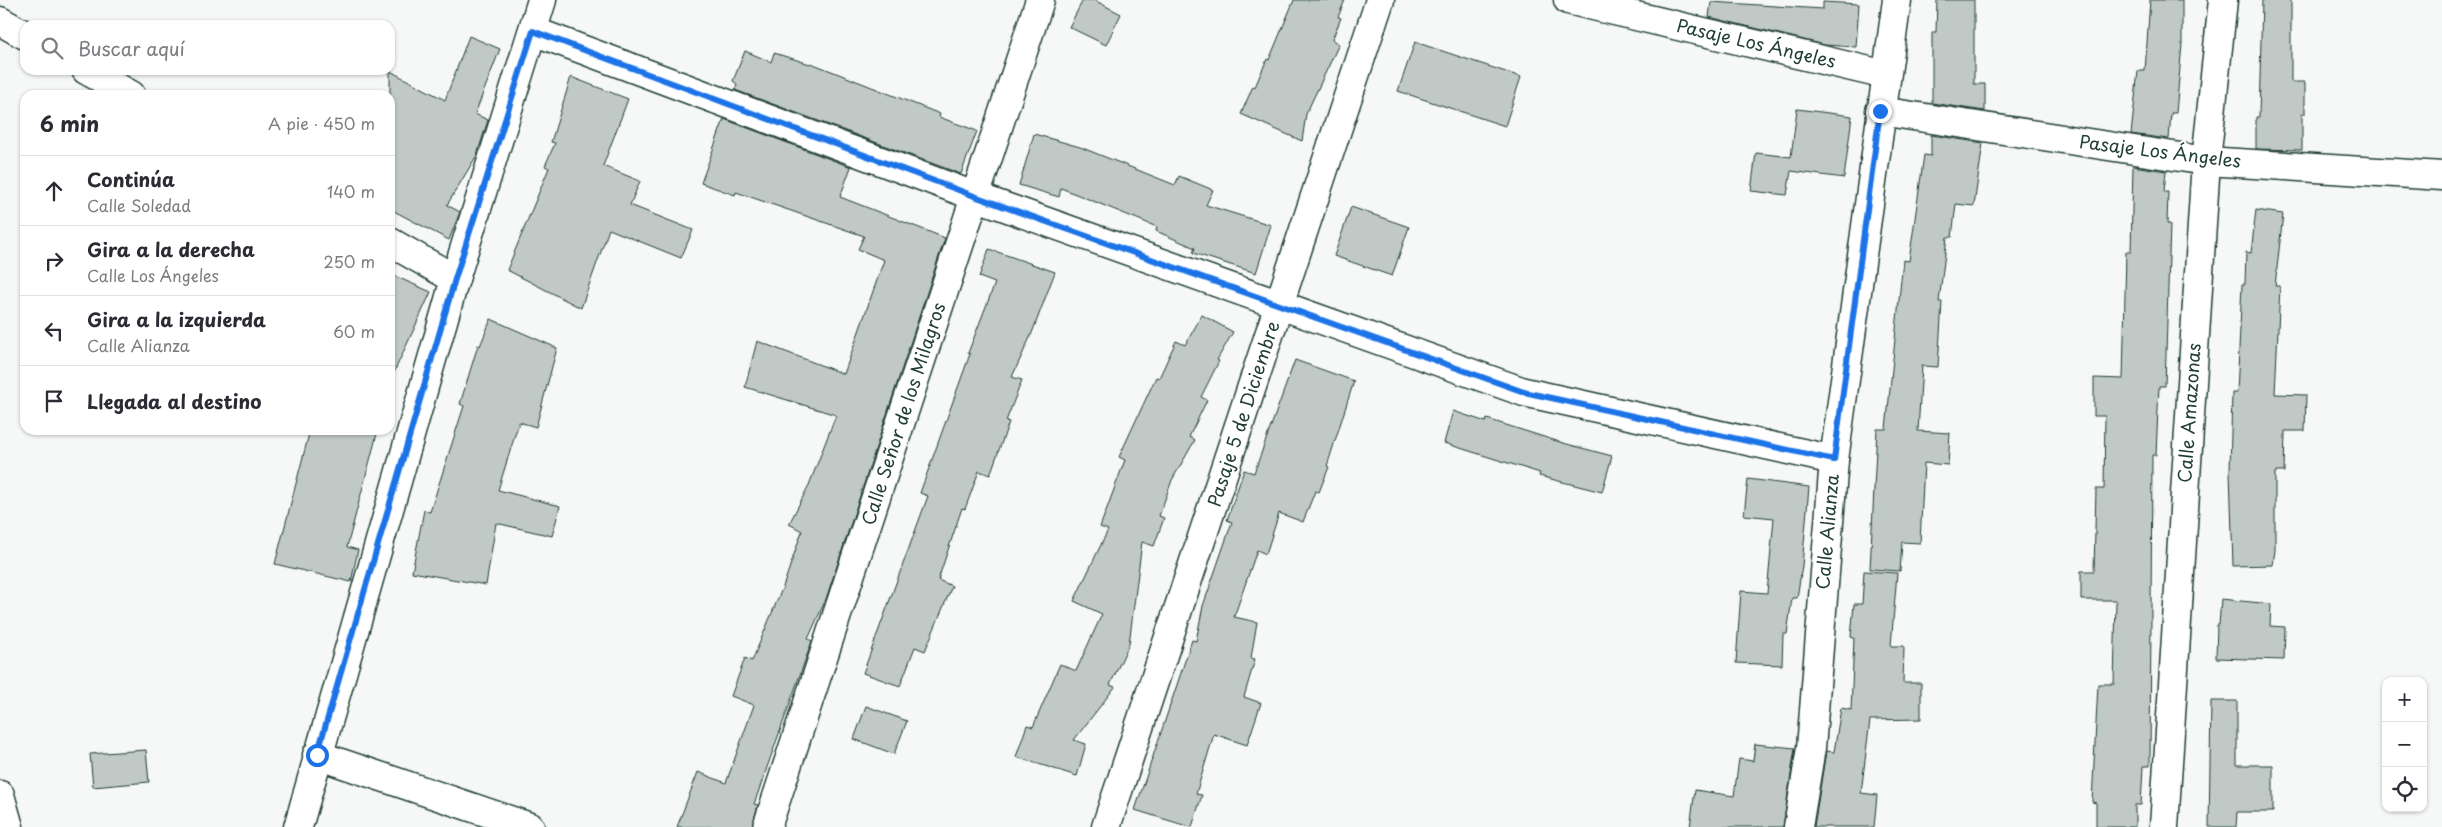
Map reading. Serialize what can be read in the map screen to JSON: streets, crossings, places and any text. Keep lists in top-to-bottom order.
{
  "streets": {
    "street": [
      "Pasaje Los Ángeles",
      "Calle Amazonas",
      "Calle Señor de los Milagros",
      "Pasaje 5 de Diciembre",
      "Calle Alianza"
    ]
  },
  "crossings": [
    ["Pasaje Los Ángeles", "Calle Amazonas"],
    ["Pasaje Los Ángeles", "Calle Alianza"]
  ],
  "page": {
    "search": "Buscar aquí",
    "heading": ["6 min", "A pie · 450 m"],
    "list": [
      ["Continúa", "Calle Soledad", "140 m"],
      ["Gira a la derecha", "Calle Los Ángeles", "250 m"],
      ["Gira a la izquierda", "Calle Alianza", "60 m"],
      "Llegada al destino"
    ],
    "map_buttons": ["+", "−"]
  }
}
